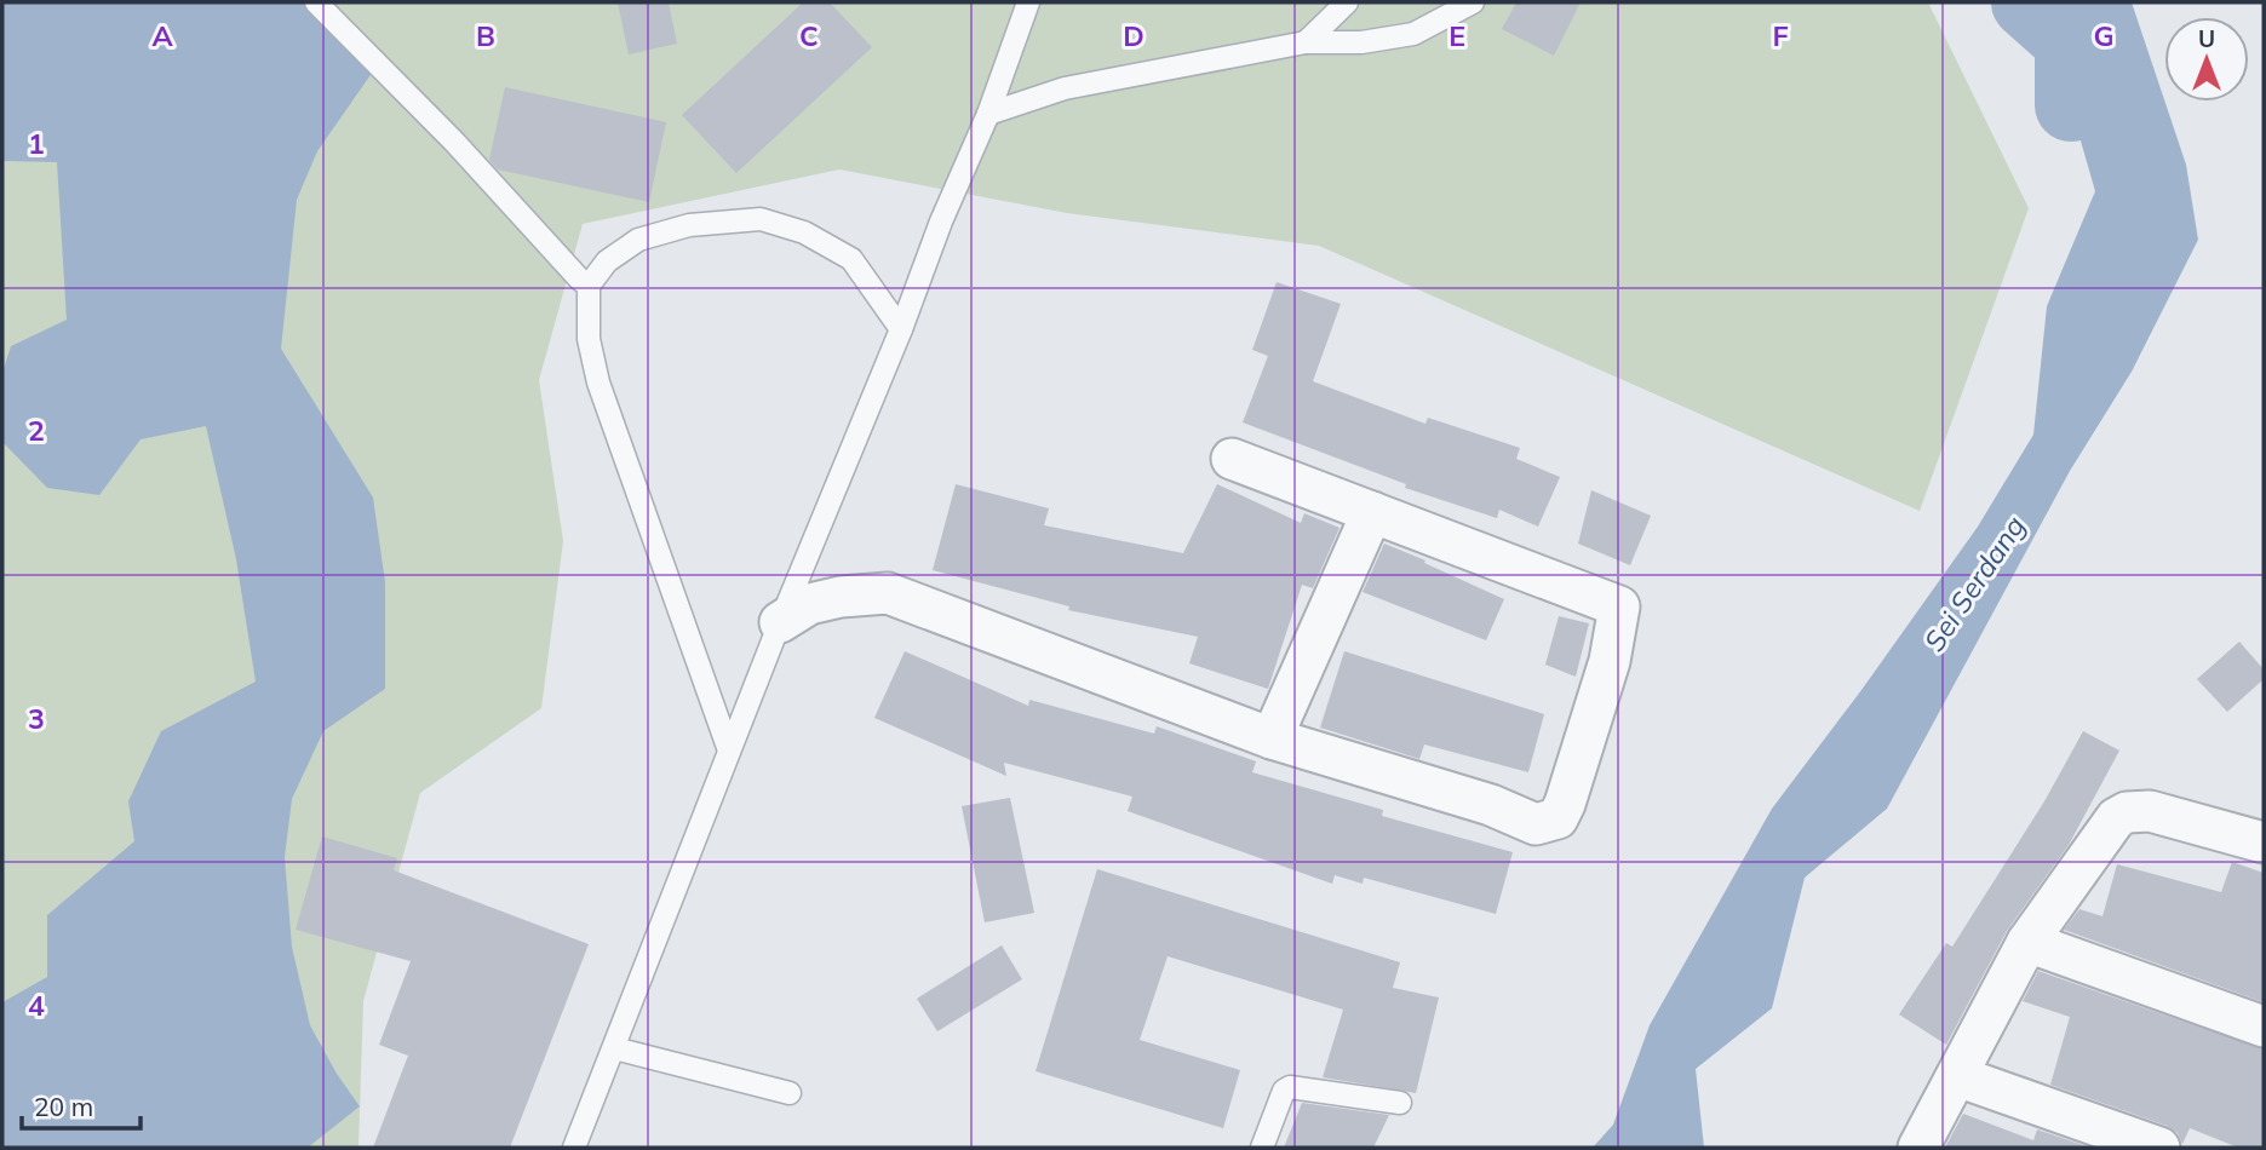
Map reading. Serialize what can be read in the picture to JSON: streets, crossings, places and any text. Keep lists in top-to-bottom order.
{
  "water": ["Sei Serdang"],
  "scale_bar": "20 m",
  "north": "top",
  "grid": {
    "columns": [
      "A",
      "B",
      "C",
      "D",
      "E",
      "F",
      "G"
    ],
    "rows": [
      "1",
      "2",
      "3",
      "4"
    ]
  }
}
